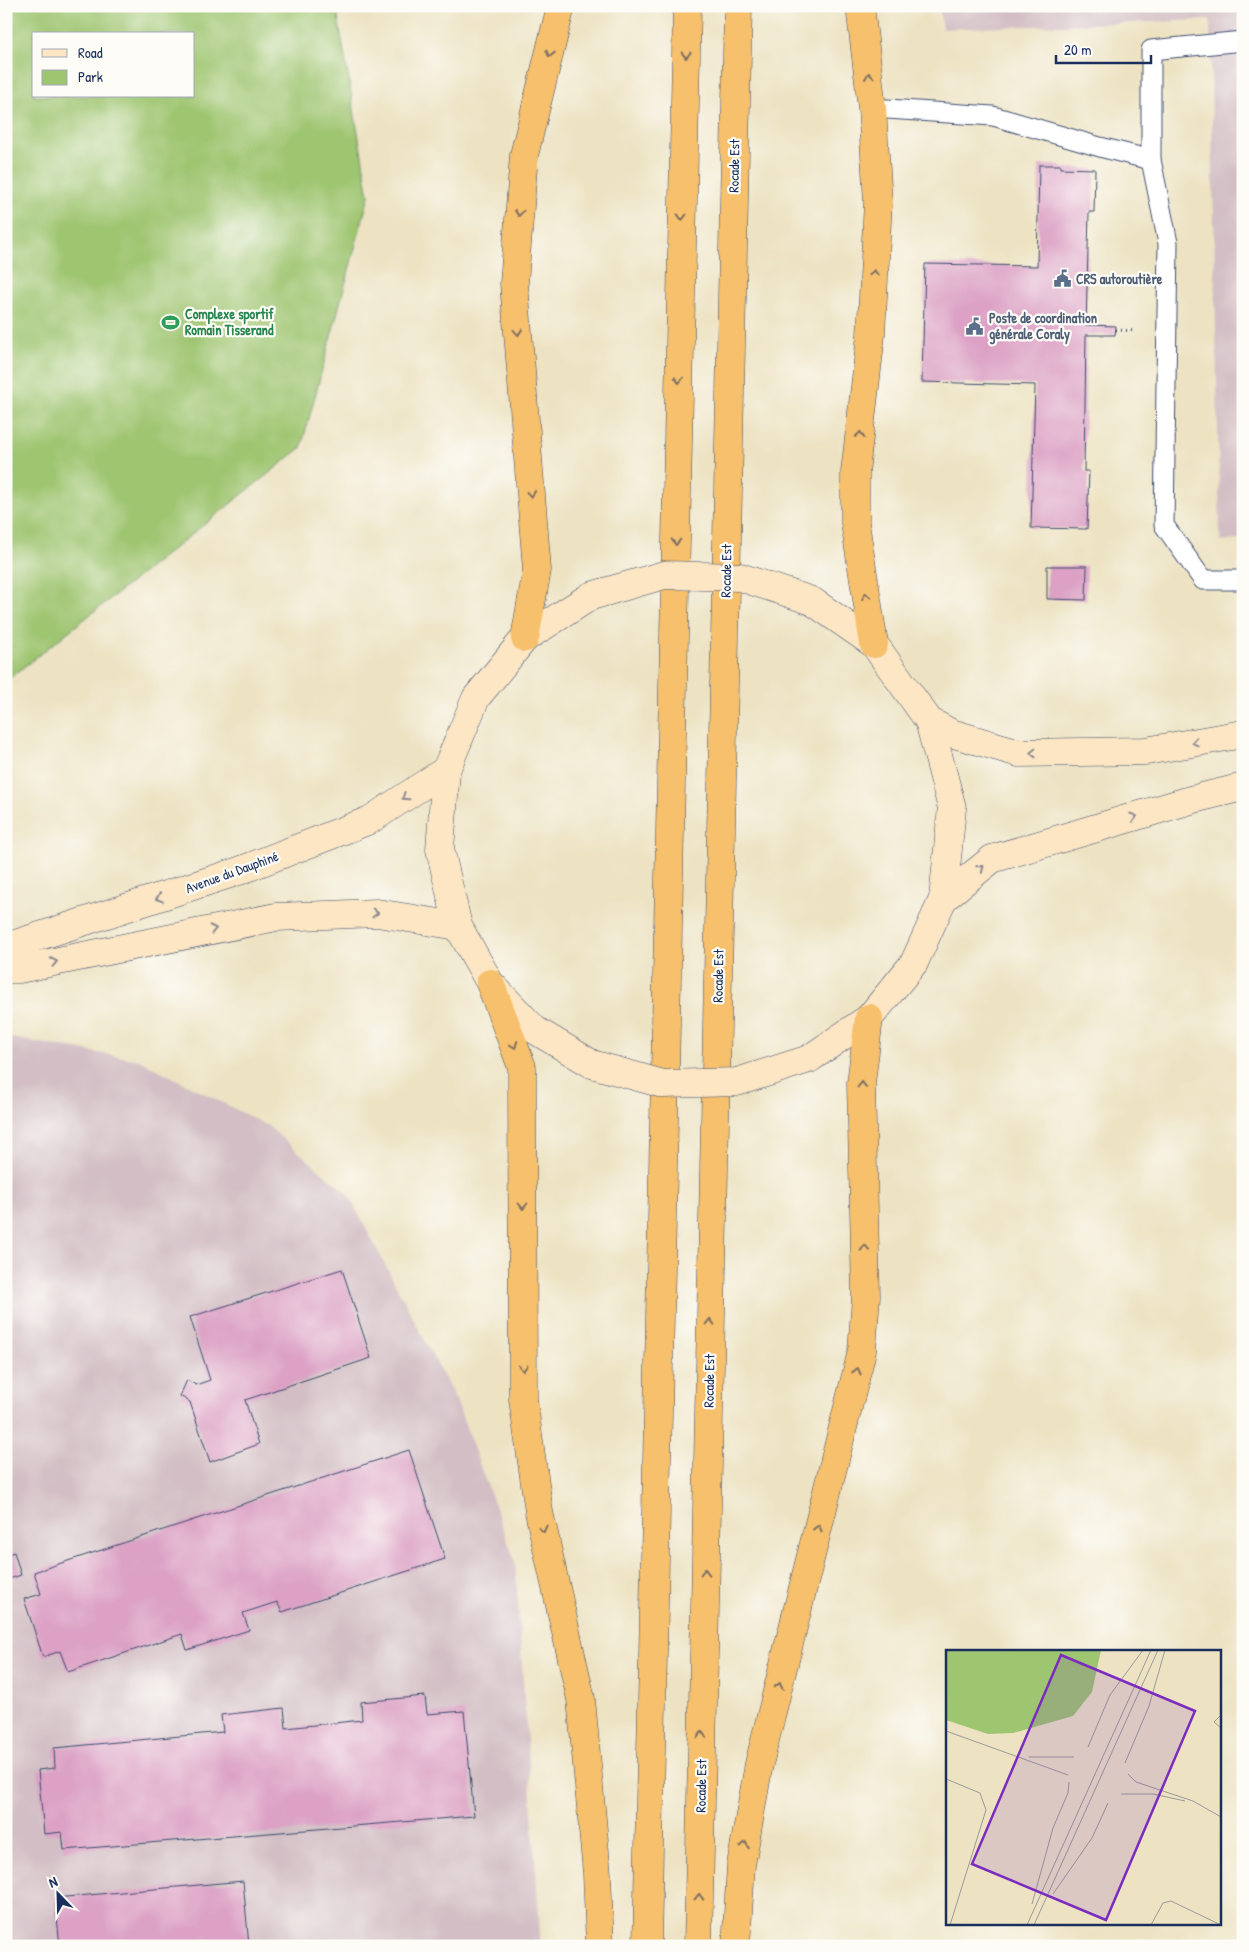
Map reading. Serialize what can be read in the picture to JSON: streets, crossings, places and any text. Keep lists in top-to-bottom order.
{
  "streets": {
    "highway": ["Rocade Est"],
    "main road": ["Avenue du Dauphiné"]
  },
  "places": {
    "public building": ["CRS autoroutière", "Poste de coordination générale Coraly"],
    "sports": ["Complexe sportif Romain Tisserand"]
  },
  "legend": ["Road", "Park"],
  "scale_bar": "20 m",
  "north": "top left"
}
